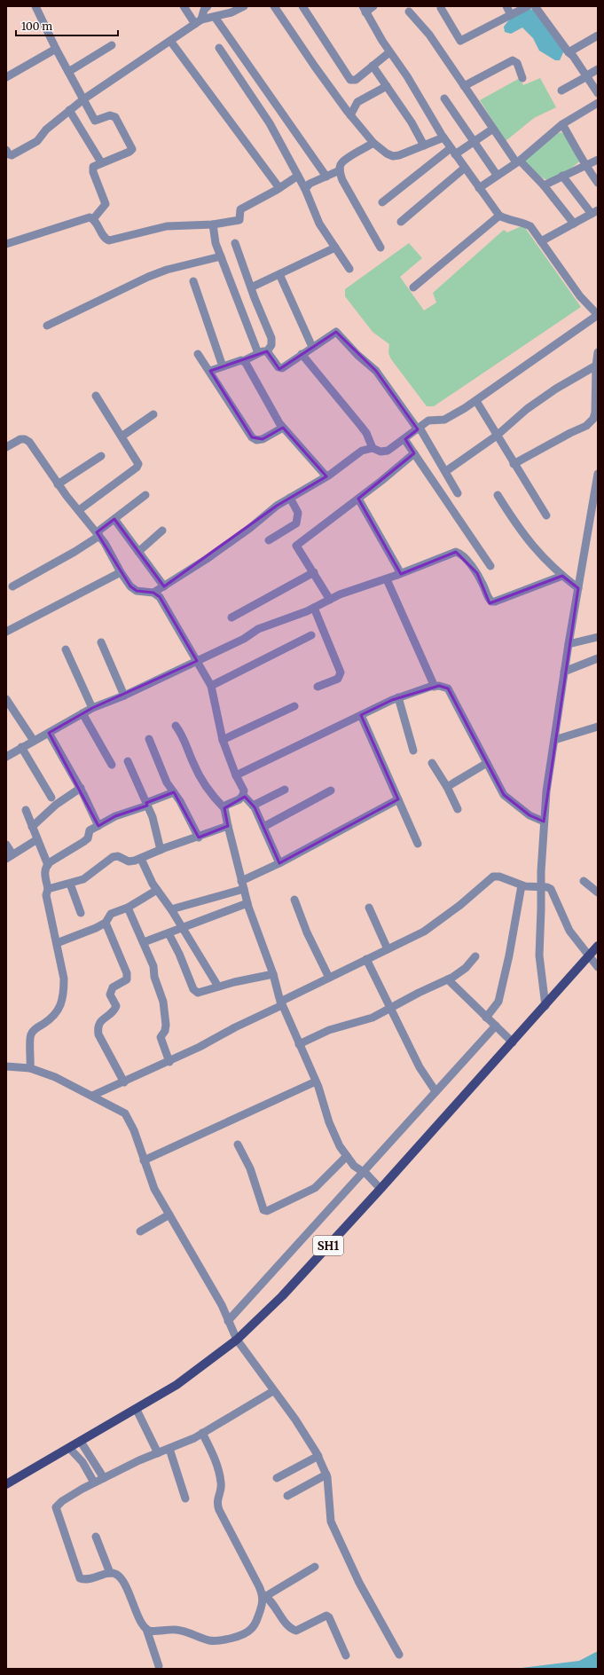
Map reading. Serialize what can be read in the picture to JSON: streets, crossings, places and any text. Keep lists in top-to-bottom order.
{
  "streets": {
    "main road": ["SH1"]
  },
  "scale_bar": "100 m"
}
